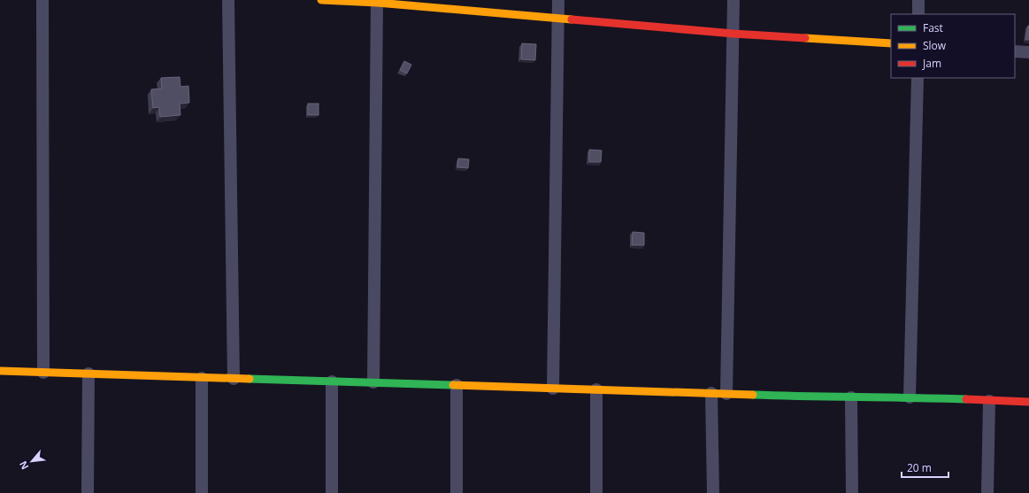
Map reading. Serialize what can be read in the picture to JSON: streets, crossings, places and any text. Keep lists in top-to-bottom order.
{
  "legend": ["Fast", "Slow", "Jam"],
  "scale_bar": "20 m",
  "north": "bottom left"
}
